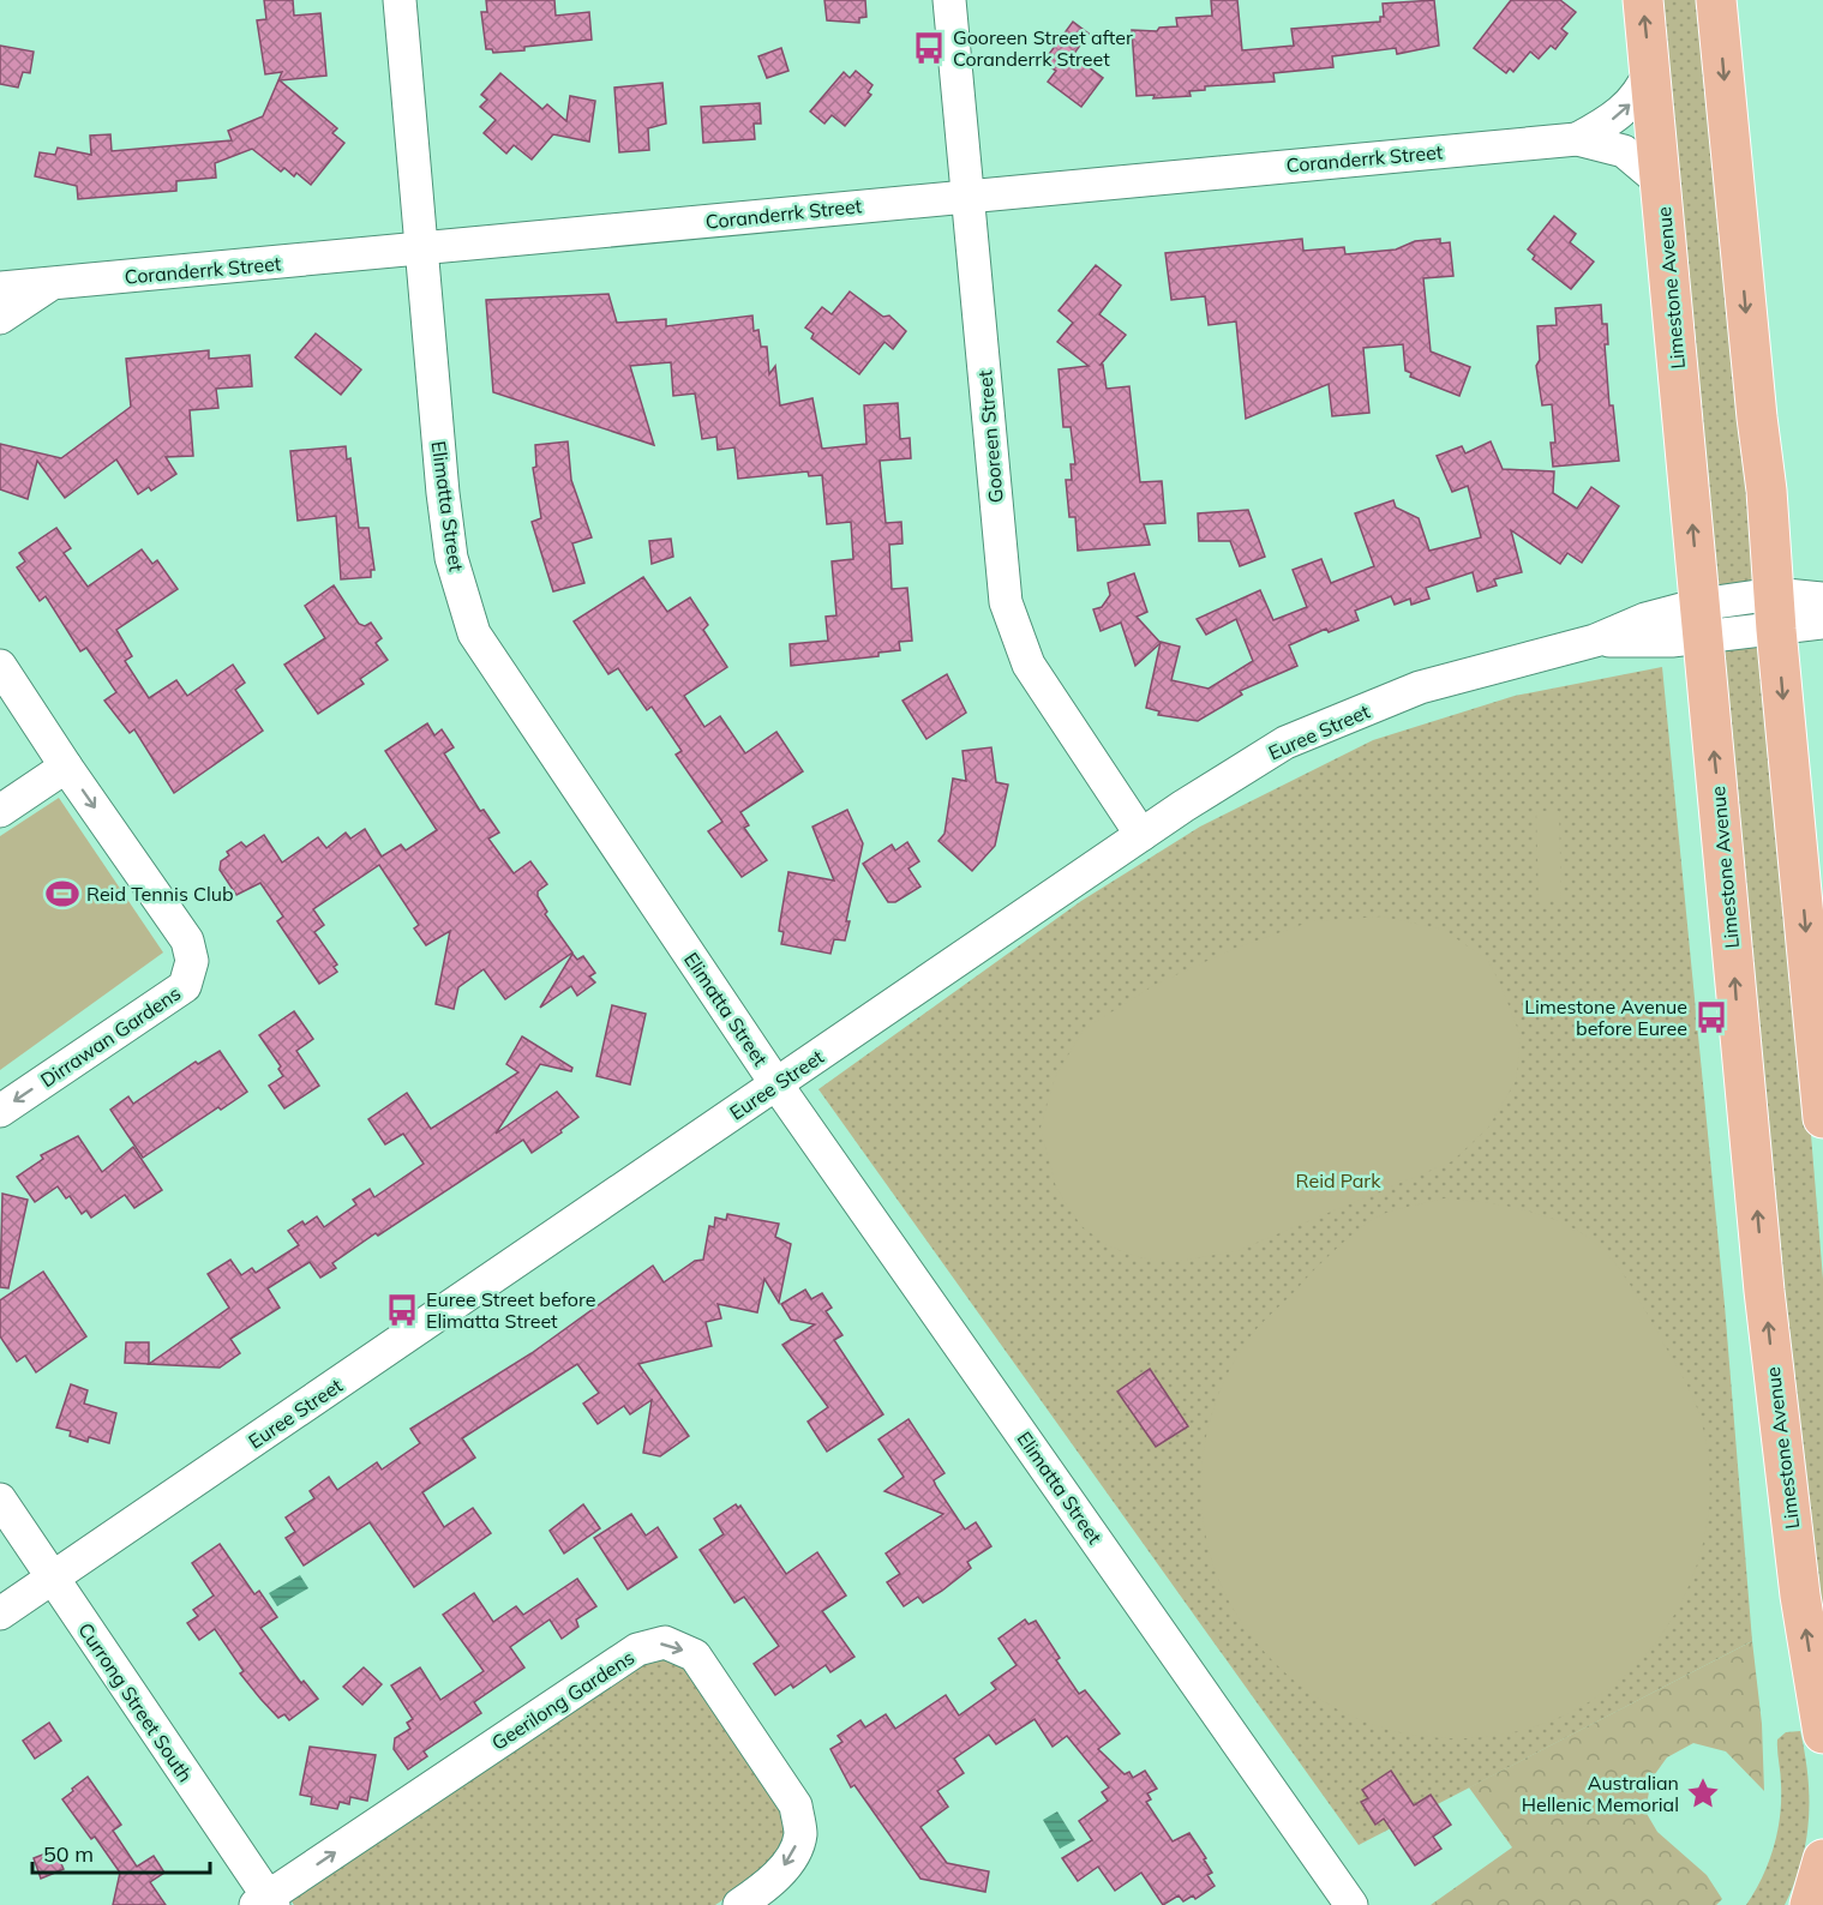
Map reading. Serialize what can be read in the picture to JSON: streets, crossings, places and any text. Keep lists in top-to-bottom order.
{
  "streets": {
    "main road": ["Limestone Avenue"],
    "street": [
      "Coranderrk Street",
      "Gooreen Street",
      "Elimatta Street",
      "Euree Street",
      "Dirrawan Gardens",
      "Geerilong Gardens",
      "Currong Street South"
    ]
  },
  "crossings": [
    ["Coranderrk Street", "Limestone Avenue"],
    ["Coranderrk Street", "Gooreen Street"],
    ["Coranderrk Street", "Elimatta Street"],
    ["Limestone Avenue", "Euree Street"],
    ["Gooreen Street", "Euree Street"],
    ["Elimatta Street", "Euree Street"],
    ["Euree Street", "Currong Street South"],
    ["Geerilong Gardens", "Currong Street South"]
  ],
  "parks": ["Reid Park"],
  "places": {
    "bus stop": ["Gooreen Street after Coranderrk Street", "Limestone Avenue before Euree", "Euree Street before Elimatta Street"],
    "sports": ["Reid Tennis Club"],
    "place": ["Australian Hellenic Memorial"]
  },
  "scale_bar": "50 m"
}
